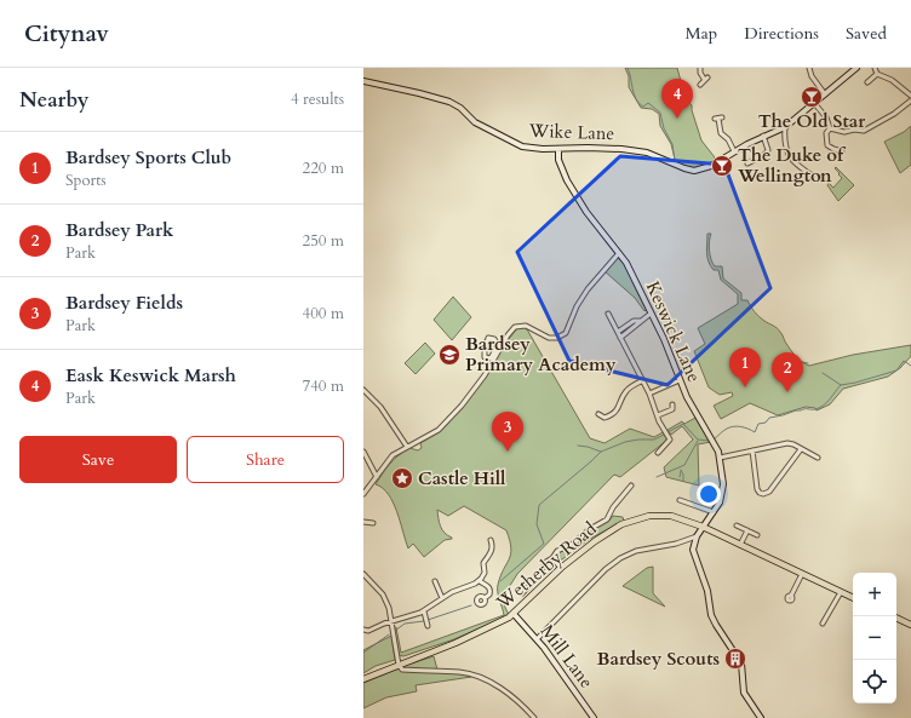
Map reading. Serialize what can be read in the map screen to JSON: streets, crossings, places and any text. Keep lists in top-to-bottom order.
{
  "streets": {
    "main road": ["Wetherby Road"],
    "street": ["Wike Lane", "Keswick Lane", "Mill Lane"]
  },
  "crossings": [
    ["Wike Lane", "Keswick Lane"],
    ["Keswick Lane", "Wetherby Road"],
    ["Wetherby Road", "Mill Lane"]
  ],
  "places": {
    "bar": ["The Old Star", "The Duke of Wellington"],
    "school or university": ["Bardsey Primary Academy"],
    "place": ["Castle Hill"],
    "building": ["Bardsey Scouts"]
  },
  "page": {
    "header": "Citynav",
    "nav": ["Map", "Directions", "Saved"],
    "heading": ["Nearby", "4 results"],
    "pins": [
      "4",
      "1",
      "2",
      "3"
    ],
    "list": [
      {
        "mark": "1",
        "name": "Bardsey Sports Club",
        "note": "Sports",
        "value": "220 m"
      },
      {
        "mark": "2",
        "name": "Bardsey Park",
        "note": "Park",
        "value": "250 m"
      },
      {
        "mark": "3",
        "name": "Bardsey Fields",
        "note": "Park",
        "value": "400 m"
      },
      {
        "mark": "4",
        "name": "Eask Keswick Marsh",
        "note": "Park",
        "value": "740 m"
      }
    ],
    "buttons": ["Save", "Share"],
    "map_buttons": ["+", "−"]
  }
}
